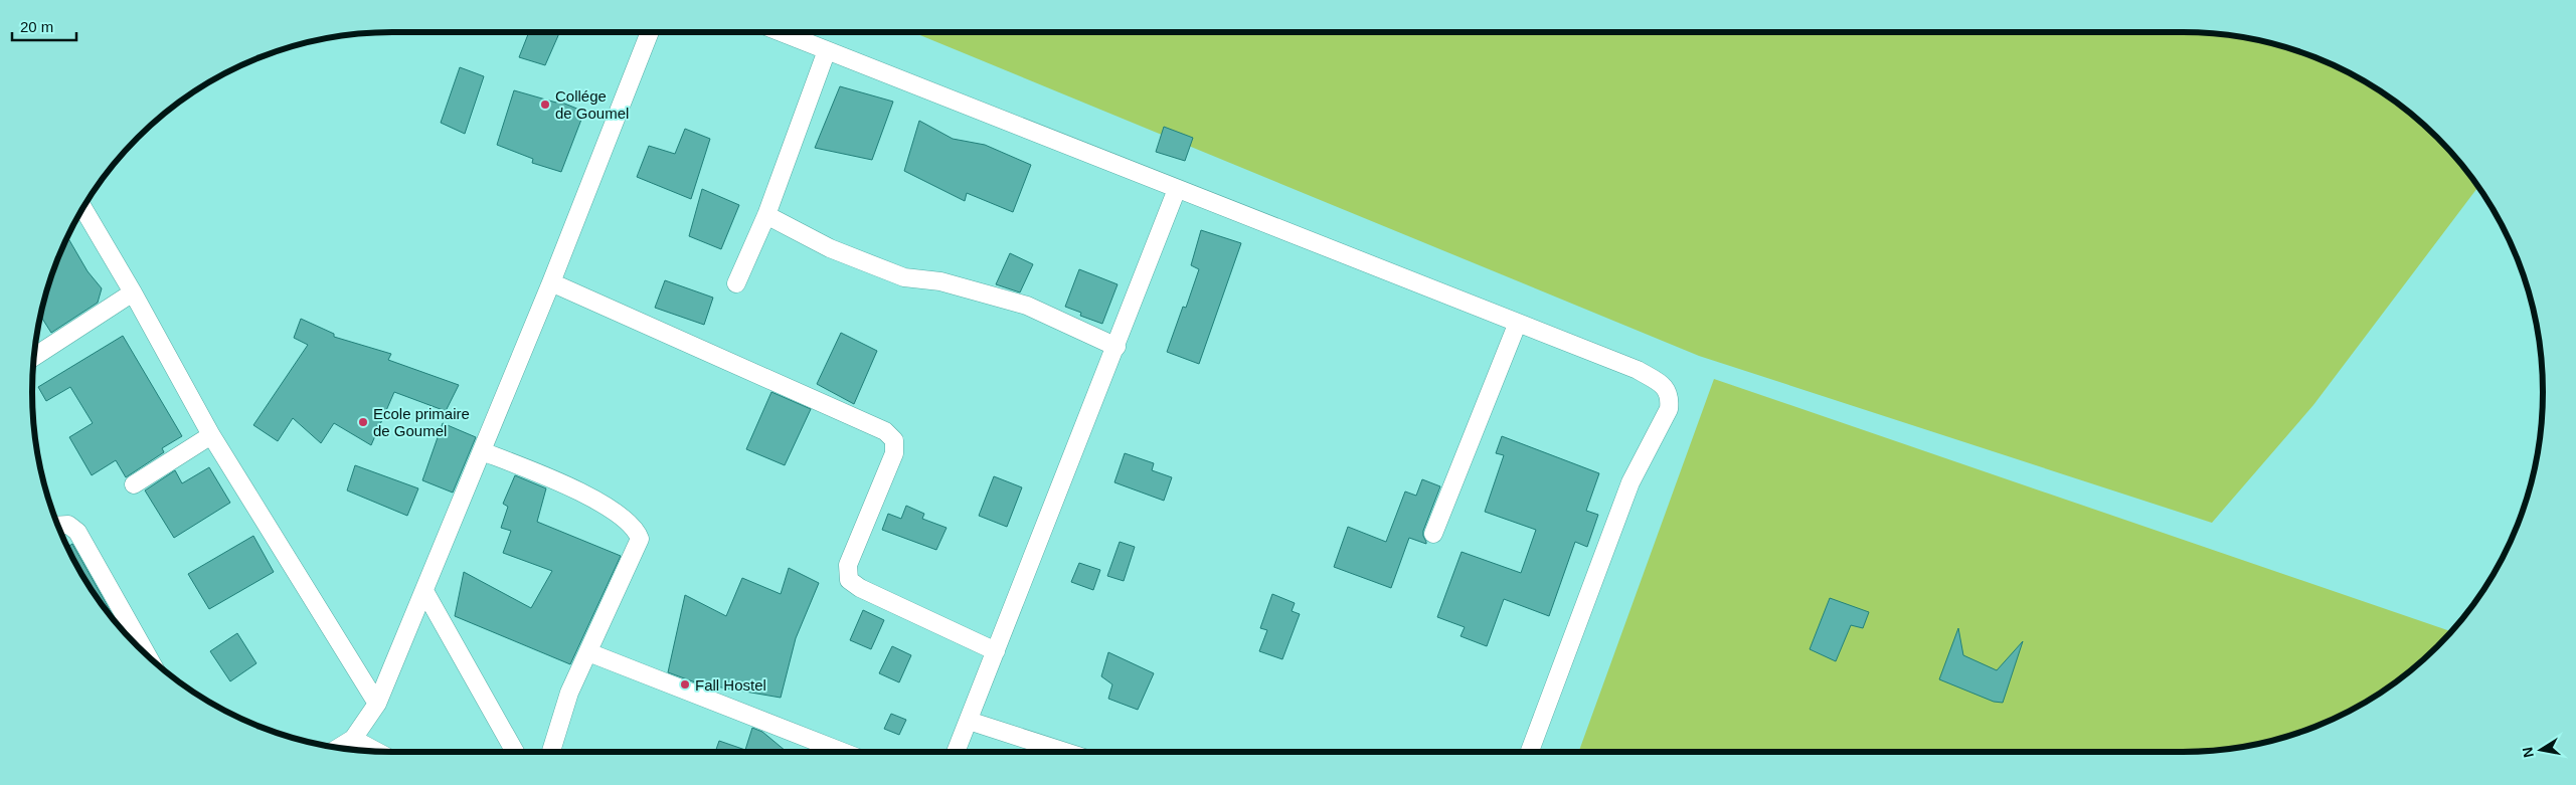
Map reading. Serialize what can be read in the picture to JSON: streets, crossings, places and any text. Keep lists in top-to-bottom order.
{
  "places": ["Collége de Goumel", "Ecole primaire de Goumel", "Fall Hostel"],
  "scale_bar": "20 m",
  "north": "left"
}
